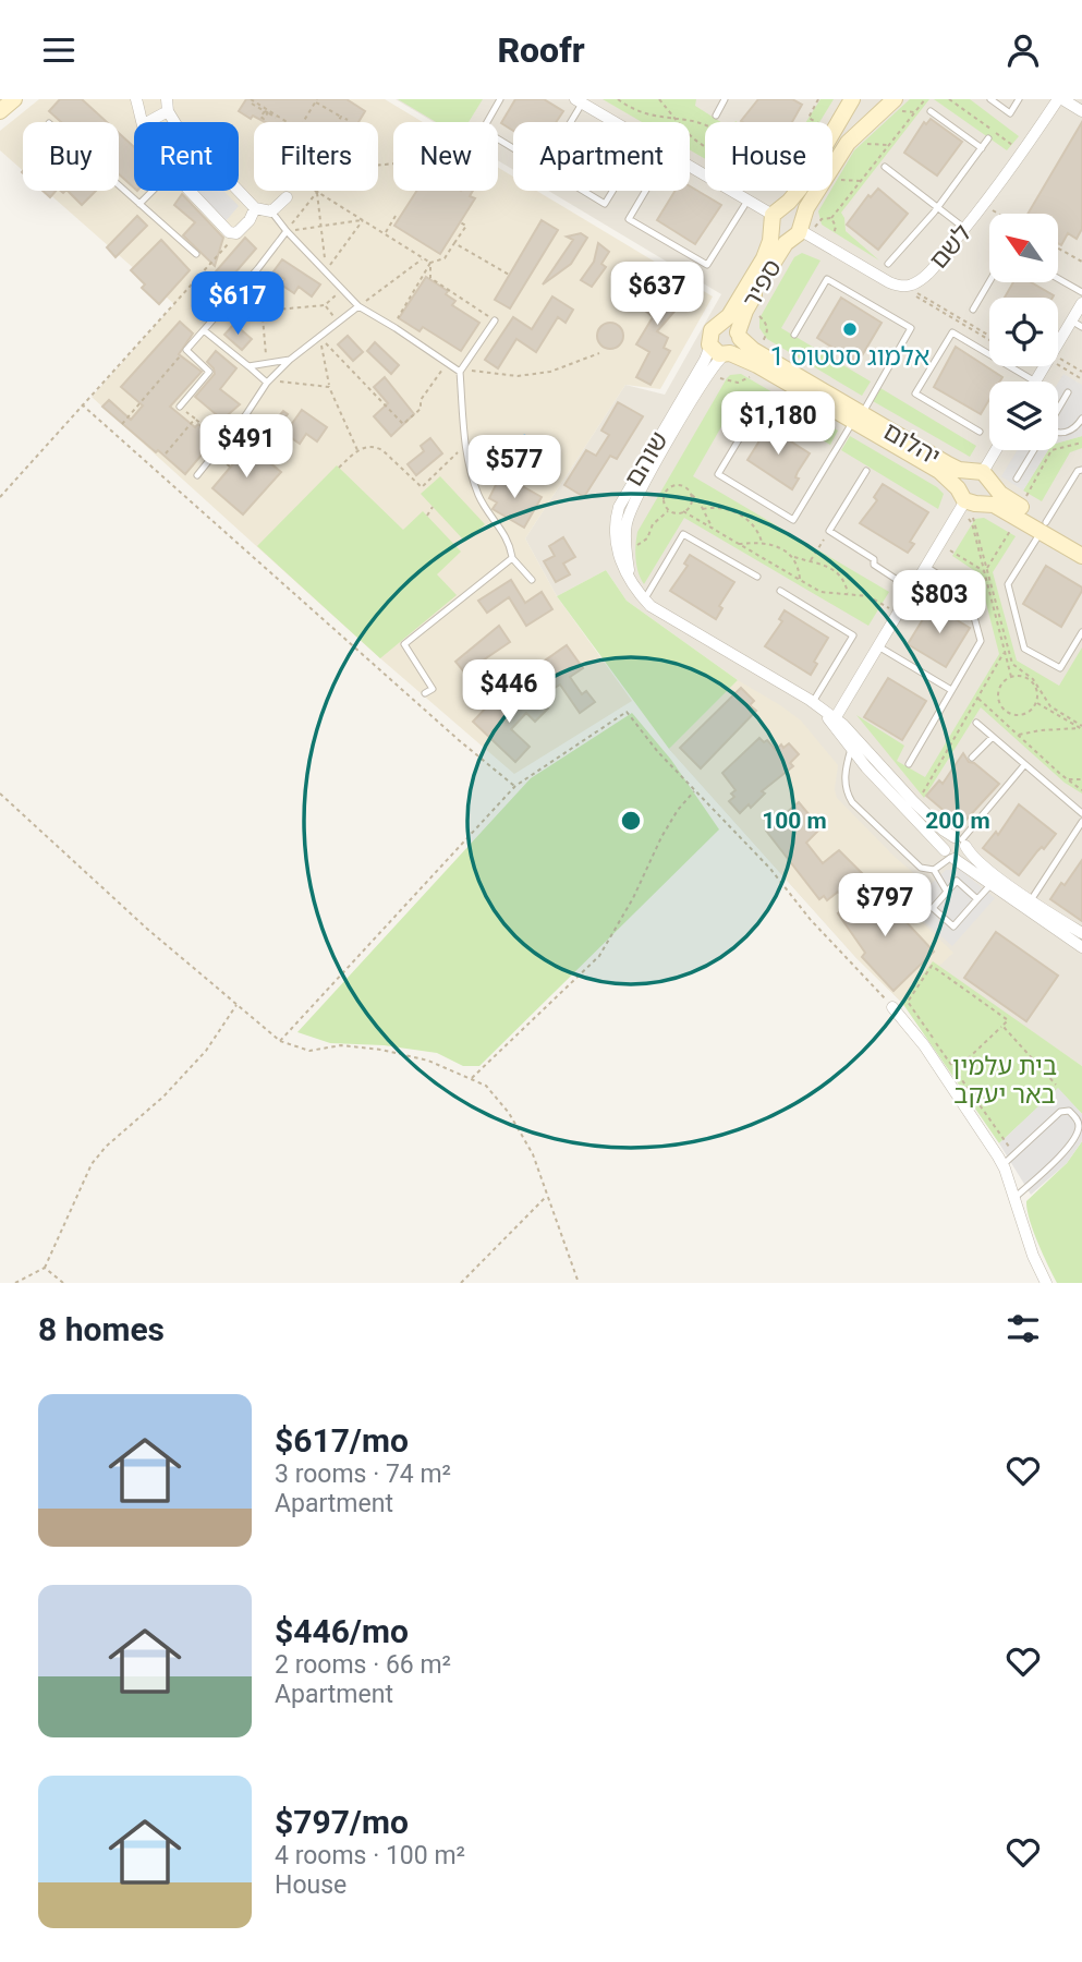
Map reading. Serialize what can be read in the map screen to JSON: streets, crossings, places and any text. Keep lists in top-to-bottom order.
{
  "streets": {
    "street": [
      "לשם",
      "ספיר",
      "יהלום",
      "שוהם"
    ]
  },
  "crossings": [
    ["ספיר", "יהלום"],
    ["ספיר", "שוהם"],
    ["יהלום", "שוהם"]
  ],
  "parks": ["בית עלמין באר יעקב"],
  "places": ["אלמוג סטטוס 1"],
  "north": "top left",
  "page": {
    "header": "Roofr",
    "chip": [
      "Buy",
      "Rent",
      "Filters",
      "New",
      "Apartment",
      "House"
    ],
    "price": [
      "$637",
      "$617",
      "$1,180",
      "$491",
      "$577",
      "$803",
      "$446",
      "$797"
    ],
    "heading": "8 homes",
    "list": [
      {
        "name": "$617/mo",
        "note": "3 rooms · 74 m² · Apartment"
      },
      {
        "name": "$446/mo",
        "note": "2 rooms · 66 m² · Apartment"
      },
      {
        "name": "$797/mo",
        "note": "4 rooms · 100 m² · House"
      }
    ]
  },
  "rings": ["100 m", "200 m"]
}
